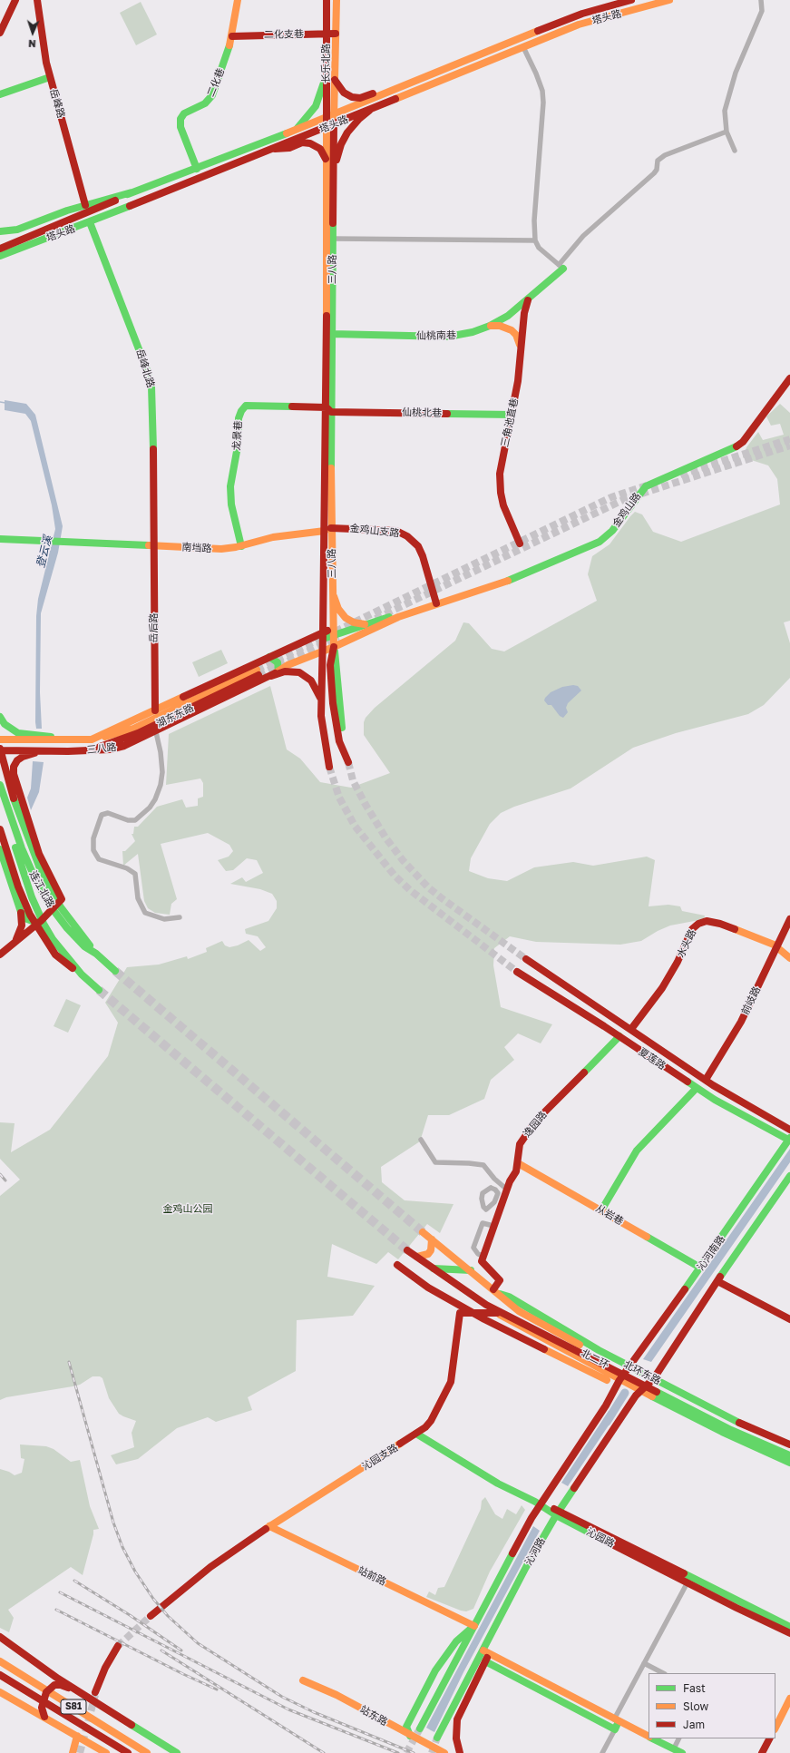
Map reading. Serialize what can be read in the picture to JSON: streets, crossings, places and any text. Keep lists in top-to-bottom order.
{
  "streets": {
    "main road": [
      "塔头路",
      "二化支巷",
      "长乐北路",
      "二化巷",
      "岳峰路",
      "三八路",
      "仙桃南巷",
      "岳峰北路",
      "仙桃北巷",
      "三角池直巷",
      "龙景巷",
      "金鸡山路",
      "金鸡山支路",
      "南垱路",
      "岳后路",
      "湖东东路",
      "连江北路",
      "水头路",
      "前岐路",
      "夏莲路",
      "逸园路",
      "从岩巷",
      "沁河南路",
      "北二环",
      "北环东路",
      "沁园支路",
      "沁园路",
      "沁河路",
      "站前路",
      "S81",
      "站东路"
    ]
  },
  "crossings": [
    ["塔头路", "长乐北路"],
    ["塔头路", "二化巷"],
    ["塔头路", "三八路"],
    ["塔头路", "岳峰北路"],
    ["二化支巷", "长乐北路"],
    ["二化支巷", "二化巷"],
    ["长乐北路", "三八路"],
    ["三八路", "仙桃南巷"],
    ["三八路", "仙桃北巷"],
    ["三八路", "龙景巷"],
    ["三八路", "金鸡山支路"],
    ["三八路", "南垱路"],
    ["三八路", "岳后路"],
    ["三八路", "湖东东路"],
    ["仙桃南巷", "三角池直巷"],
    ["岳峰北路", "南垱路"],
    ["岳峰北路", "岳后路"],
    ["仙桃北巷", "三角池直巷"],
    ["仙桃北巷", "龙景巷"],
    ["龙景巷", "南垱路"],
    ["金鸡山路", "金鸡山支路"],
    ["金鸡山支路", "南垱路"],
    ["南垱路", "岳后路"],
    ["水头路", "前岐路"],
    ["水头路", "夏莲路"],
    ["前岐路", "夏莲路"],
    ["夏莲路", "逸园路"],
    ["夏莲路", "沁河南路"],
    ["逸园路", "从岩巷"],
    ["从岩巷", "沁河南路"],
    ["沁河南路", "北环东路"],
    ["沁河南路", "沁河路"],
    ["北二环", "北环东路"],
    ["北环东路", "沁河路"],
    ["沁园支路", "沁园路"],
    ["沁园支路", "站前路"],
    ["沁园路", "沁河路"],
    ["沁河路", "站前路"]
  ],
  "water": ["登云溪"],
  "parks": ["金鸡山公园"],
  "legend": ["Fast", "Slow", "Jam"],
  "north": "bottom"
}
